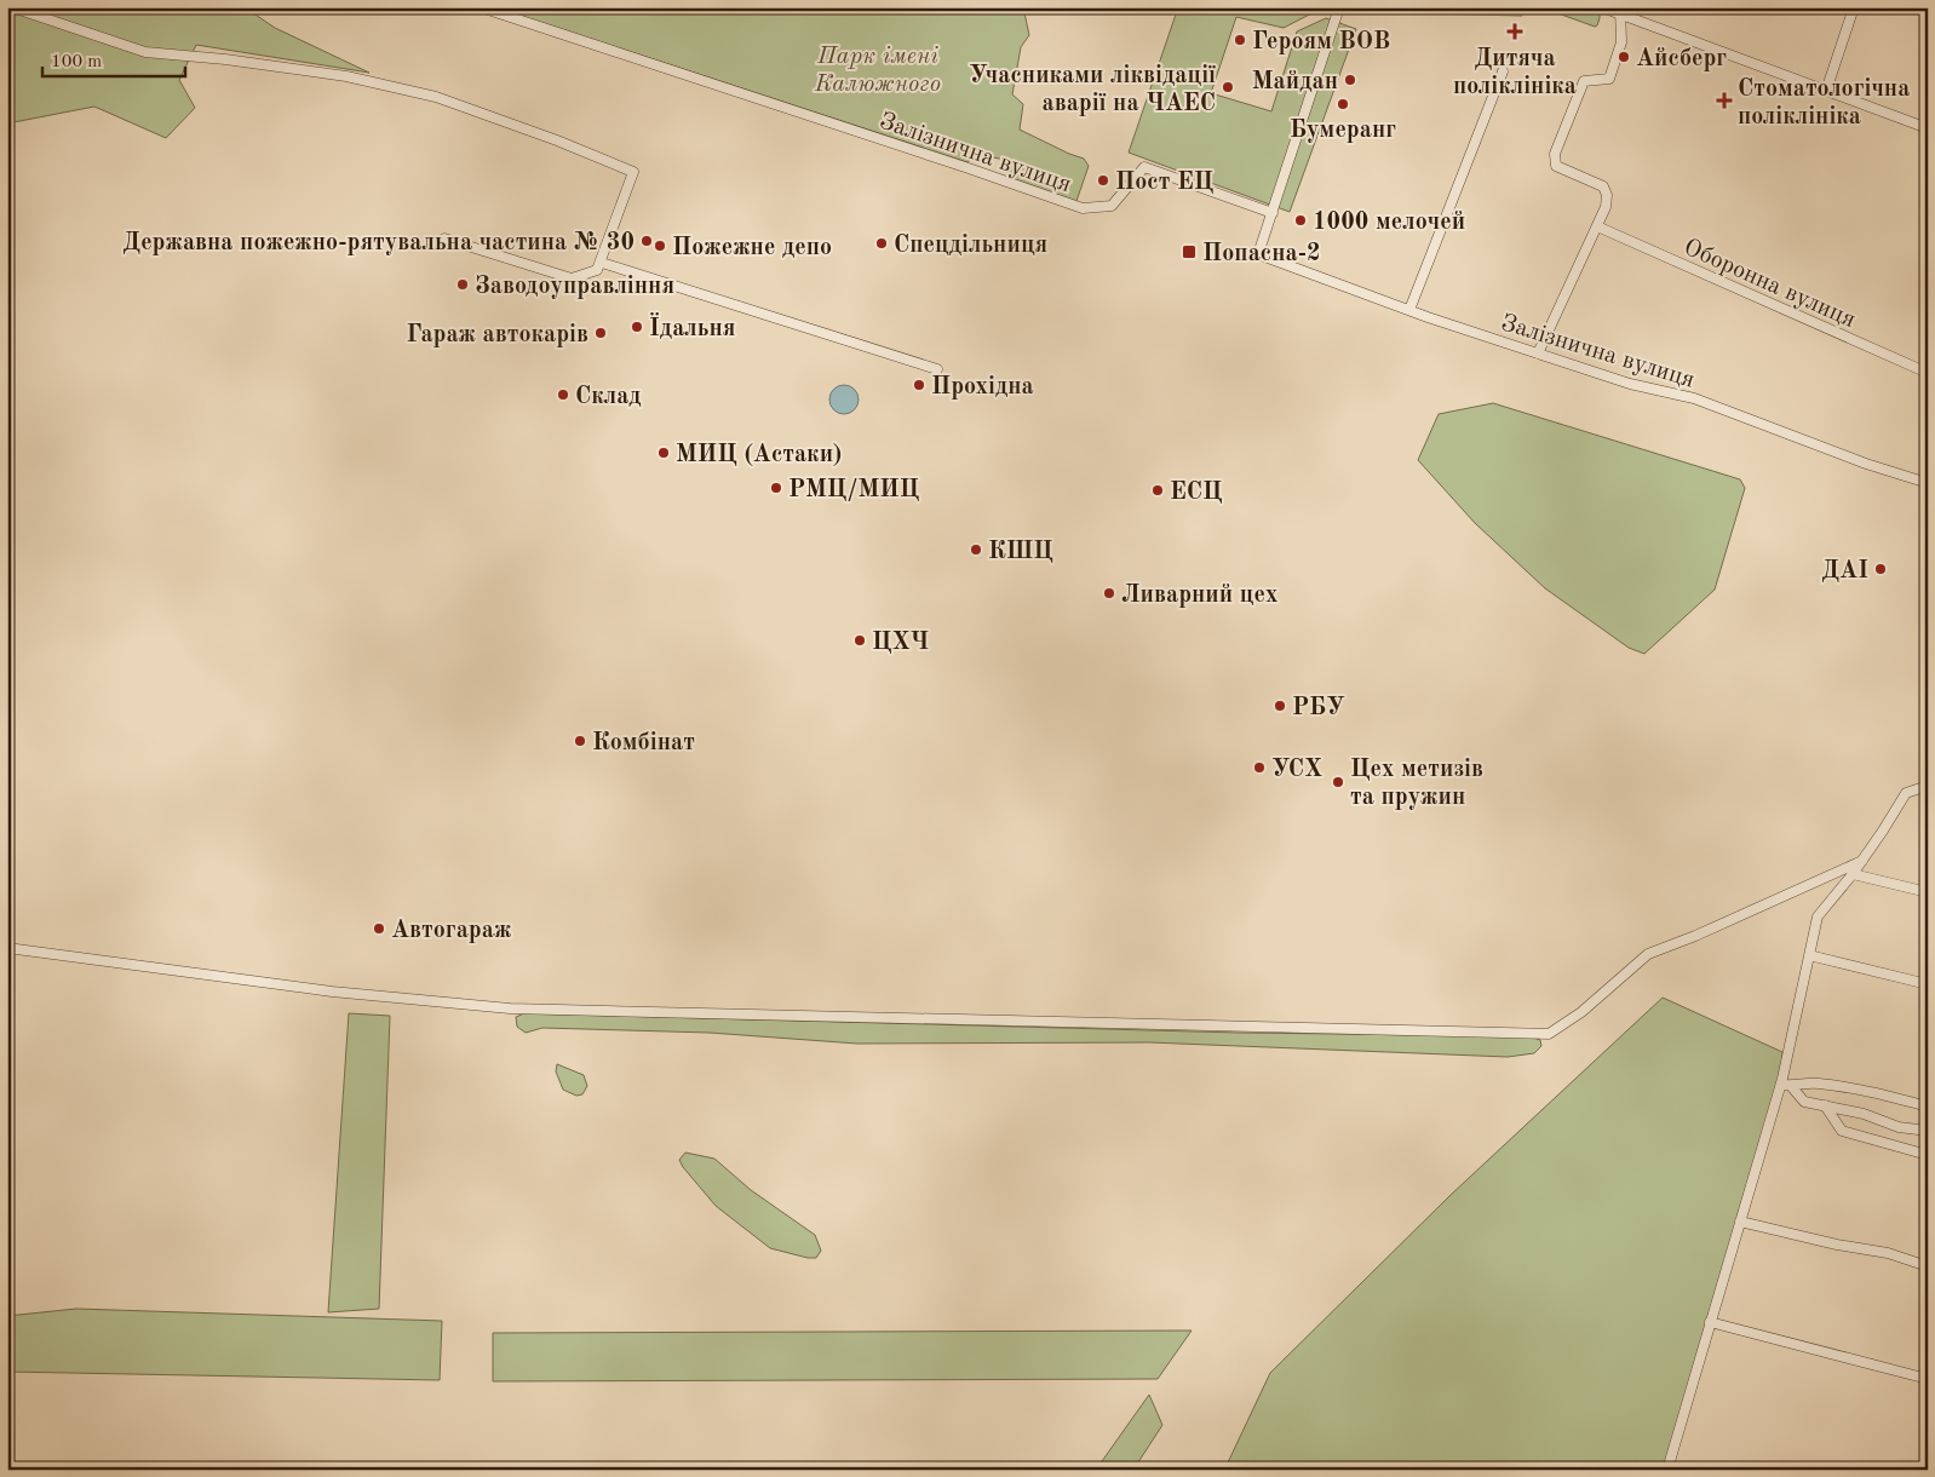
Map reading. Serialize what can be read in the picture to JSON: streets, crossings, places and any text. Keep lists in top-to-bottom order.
{
  "streets": {
    "street": ["Залізнична вулиця", "Оборонна вулиця"]
  },
  "parks": ["Парк імені Калюжного"],
  "places": {
    "health": ["Дитяча поліклініка", "Стоматологічна поліклініка"],
    "other": [
      "Героям ВОВ",
      "Айсберг",
      "Майдан",
      "Учасниками ліквідації аварії на ЧАЕС",
      "Бумеранг",
      "Пост ЕЦ",
      "1000 мелочей",
      "Державна пожежно-рятувальна частина № 30",
      "Спецдільниця",
      "Пожежне депо",
      "Заводоуправління",
      "Їдальня",
      "Гараж автокарів",
      "Прохідна",
      "Склад",
      "МИЦ (Астаки)",
      "РМЦ/МИЦ",
      "ЕСЦ",
      "КШЦ",
      "ДАІ",
      "Ливарний цех",
      "ЦХЧ",
      "РБУ",
      "Комбінат",
      "УСХ",
      "Цех метизів та пружин",
      "Автогараж"
    ],
    "transit": ["Попасна-2"]
  },
  "scale_bar": "100 m"
}
